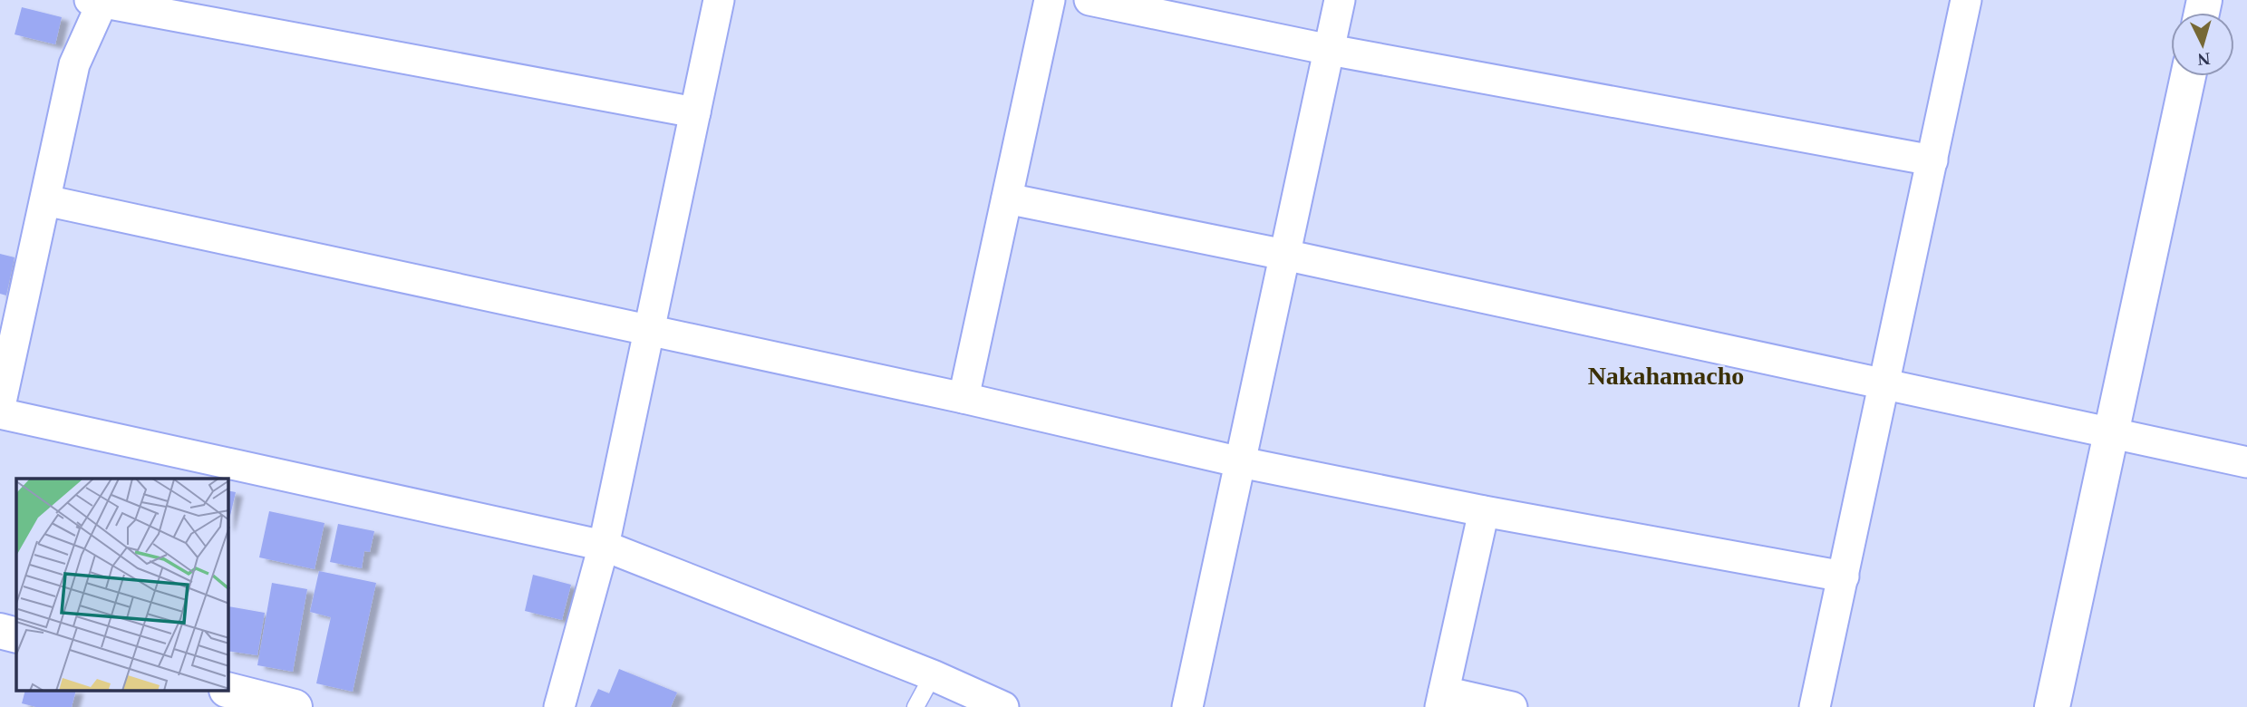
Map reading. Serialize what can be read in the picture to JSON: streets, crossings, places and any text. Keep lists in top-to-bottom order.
{
  "districts": ["Nakahamacho"],
  "north": "bottom"
}
